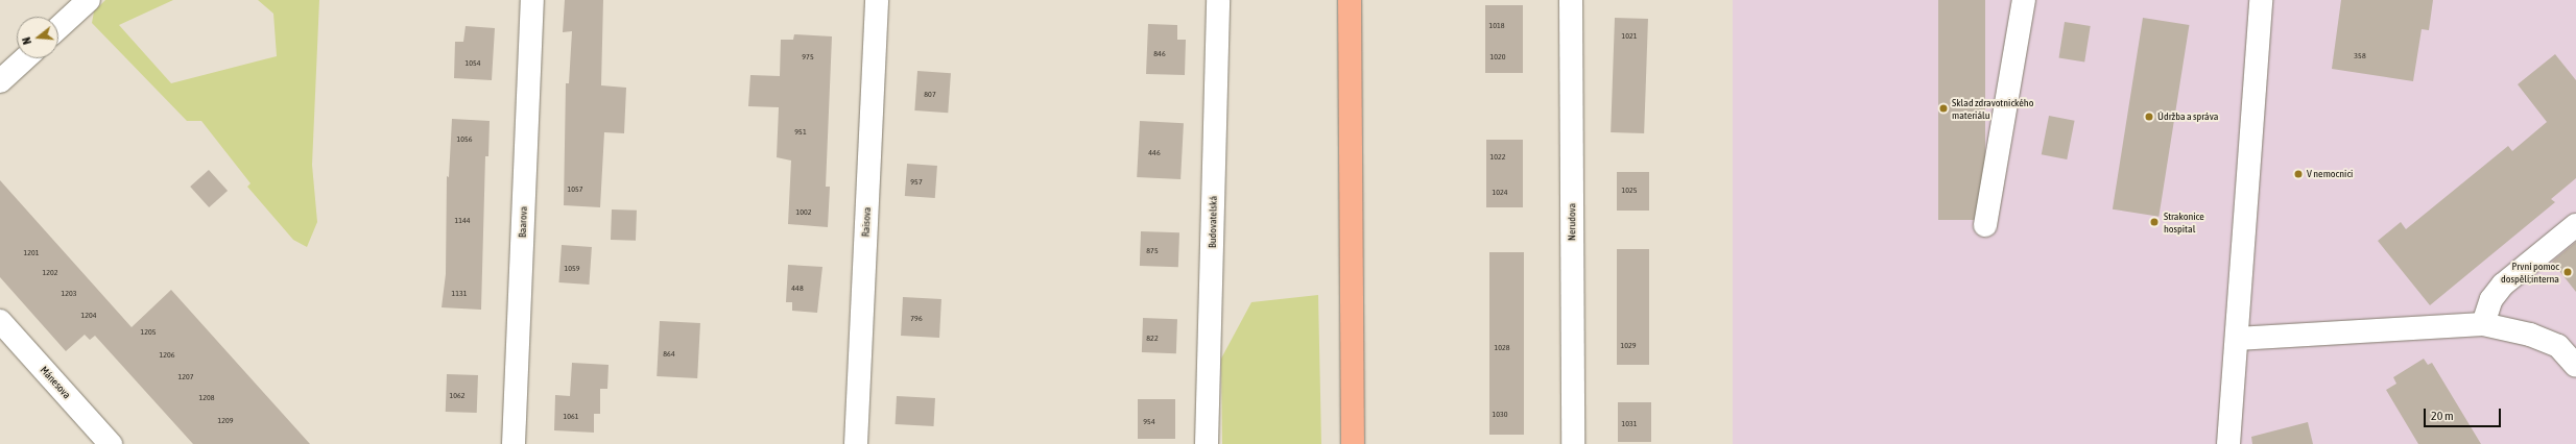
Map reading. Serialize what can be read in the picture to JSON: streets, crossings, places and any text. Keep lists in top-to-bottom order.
{
  "streets": {
    "street": [
      "Baarova",
      "Raisova",
      "Budovatelská",
      "Nerudova",
      "Mánesova"
    ]
  },
  "places": [
    "Sklad zdravotnického materiálu",
    "Údržba a správa",
    "V nemocnici",
    "Strakonice hospital",
    "První pomoc dospělí;interna"
  ],
  "house_numbers": [
    "1018",
    "1021",
    "846",
    "358",
    "975",
    "1020",
    "1054",
    "807",
    "951",
    "1056",
    "446",
    "1022",
    "957",
    "1057",
    "1025",
    "1024",
    "1002",
    "1144",
    "875",
    "1201",
    "1059",
    "1202",
    "448",
    "1203",
    "1131",
    "1204",
    "796",
    "1205",
    "822",
    "1029",
    "1028",
    "864",
    "1206",
    "1207",
    "1062",
    "1208",
    "1030",
    "1061",
    "1209",
    "954",
    "1031"
  ],
  "scale_bar": "20 m",
  "north": "left"
}
